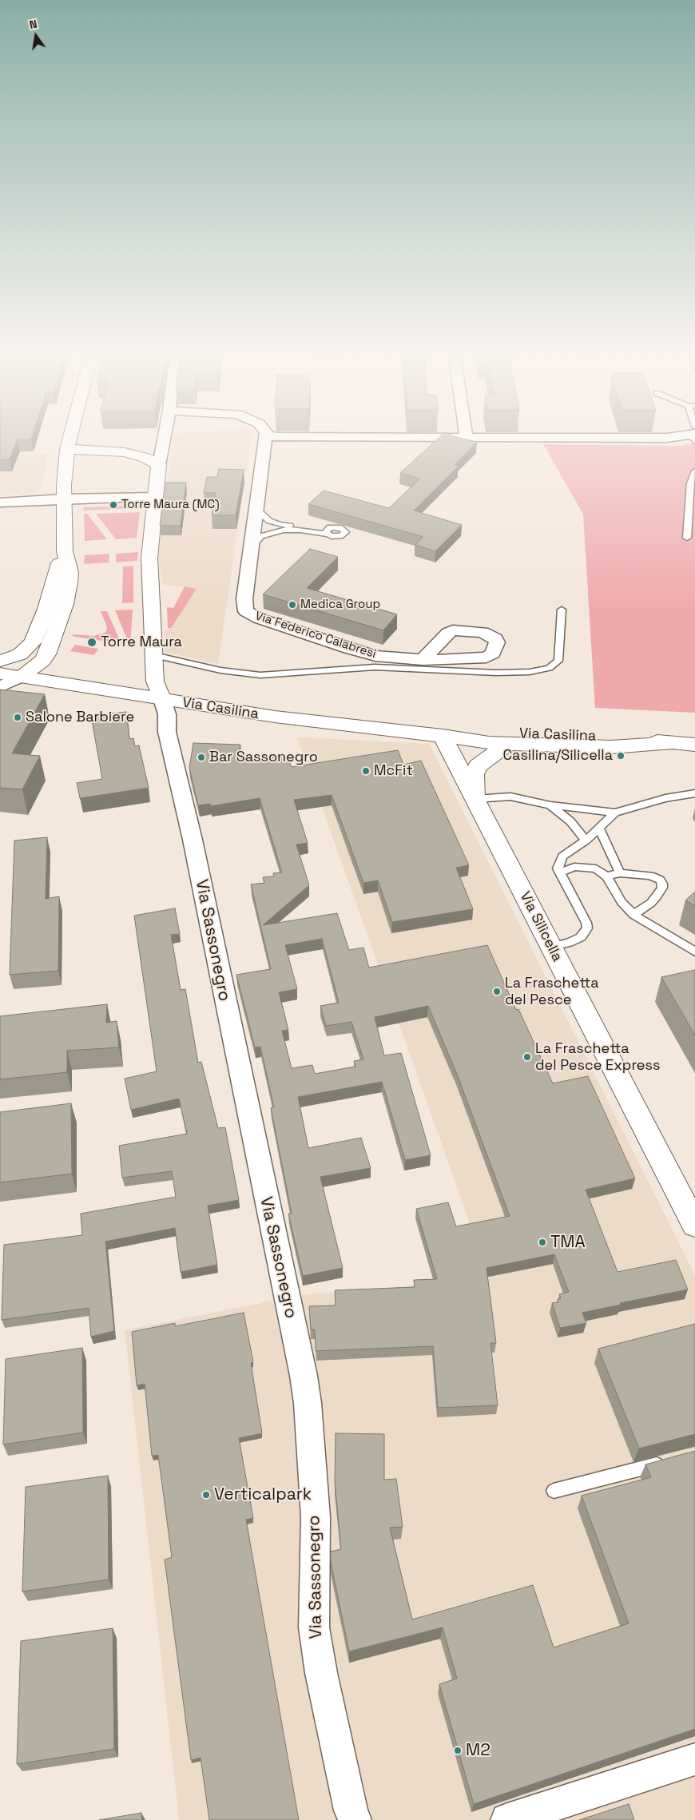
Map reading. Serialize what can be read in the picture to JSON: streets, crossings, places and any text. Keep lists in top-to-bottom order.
{
  "streets": {
    "street": [
      "Via Federico Calabresi",
      "Via Casilina",
      "Via Silicella",
      "Via Sassonegro"
    ]
  },
  "crossings": [
    ["Via Casilina", "Via Silicella"],
    ["Via Casilina", "Via Sassonegro"]
  ],
  "places": [
    "Torre Maura (MC)",
    "Medica Group",
    "Torre Maura",
    "Salone Barbiere",
    "Casilina/Silicella",
    "Bar Sassonegro",
    "McFit",
    "La Fraschetta del Pesce",
    "La Fraschetta del Pesce Express",
    "TMA",
    "Verticalpark",
    "M2"
  ],
  "north": "top"
}
